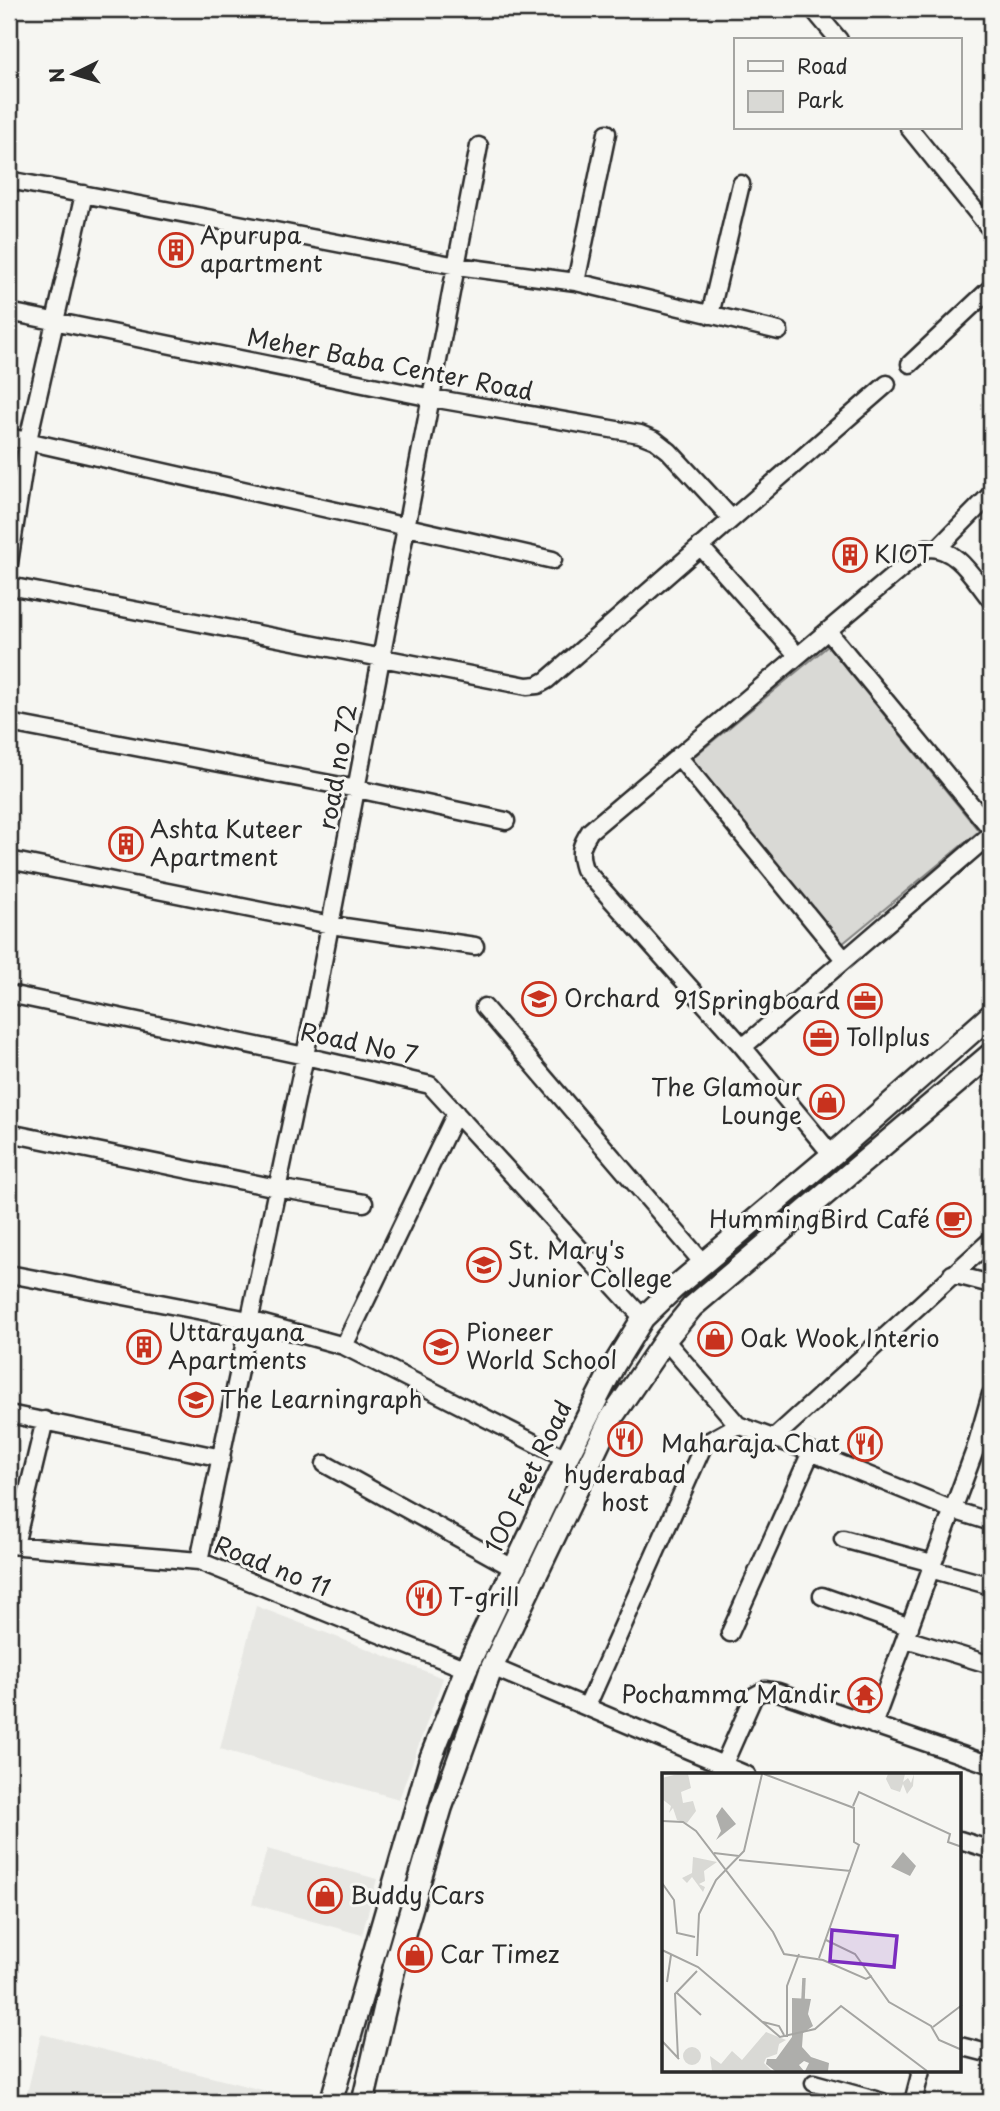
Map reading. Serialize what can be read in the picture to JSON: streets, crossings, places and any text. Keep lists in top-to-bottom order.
{
  "streets": {
    "main road": ["100 Feet Road"],
    "street": [
      "Meher Baba Center Road",
      "road no 72",
      "Road No 7",
      "Road no 11"
    ]
  },
  "crossings": [
    ["Meher Baba Center Road", "road no 72"],
    ["road no 72", "Road No 7"],
    ["road no 72", "Road no 11"],
    ["Road No 7", "100 Feet Road"],
    ["100 Feet Road", "Road no 11"]
  ],
  "places": {
    "building": [
      "Apurupa apartment",
      "KIOT",
      "Ashta Kuteer Apartment",
      "Uttarayana Apartments"
    ],
    "school or university": [
      "Orchard",
      "St. Mary's Junior College",
      "Pioneer World School",
      "The Learningraph"
    ],
    "office": ["91Springboard", "Tollplus"],
    "shop": [
      "The Glamour Lounge",
      "Oak Wook Interio",
      "Buddy Cars",
      "Car Timez"
    ],
    "cafe": ["HummingBird Café"],
    "restaurant": ["hyderabad host", "Maharaja Chat", "T-grill"],
    "temple": ["Pochamma Mandir"]
  },
  "legend": ["Road", "Park"],
  "north": "left"
}
